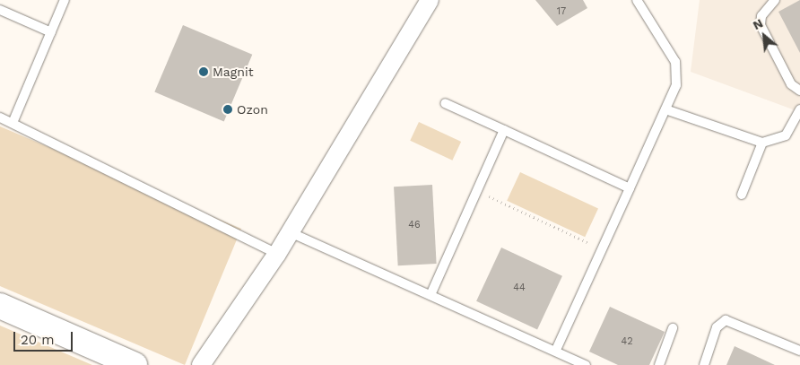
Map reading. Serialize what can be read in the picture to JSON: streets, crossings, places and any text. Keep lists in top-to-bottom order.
{
  "places": ["Magnit", "Ozon"],
  "house_numbers": [
    "17",
    "46",
    "44",
    "42"
  ],
  "scale_bar": "20 m",
  "north": "top left"
}
